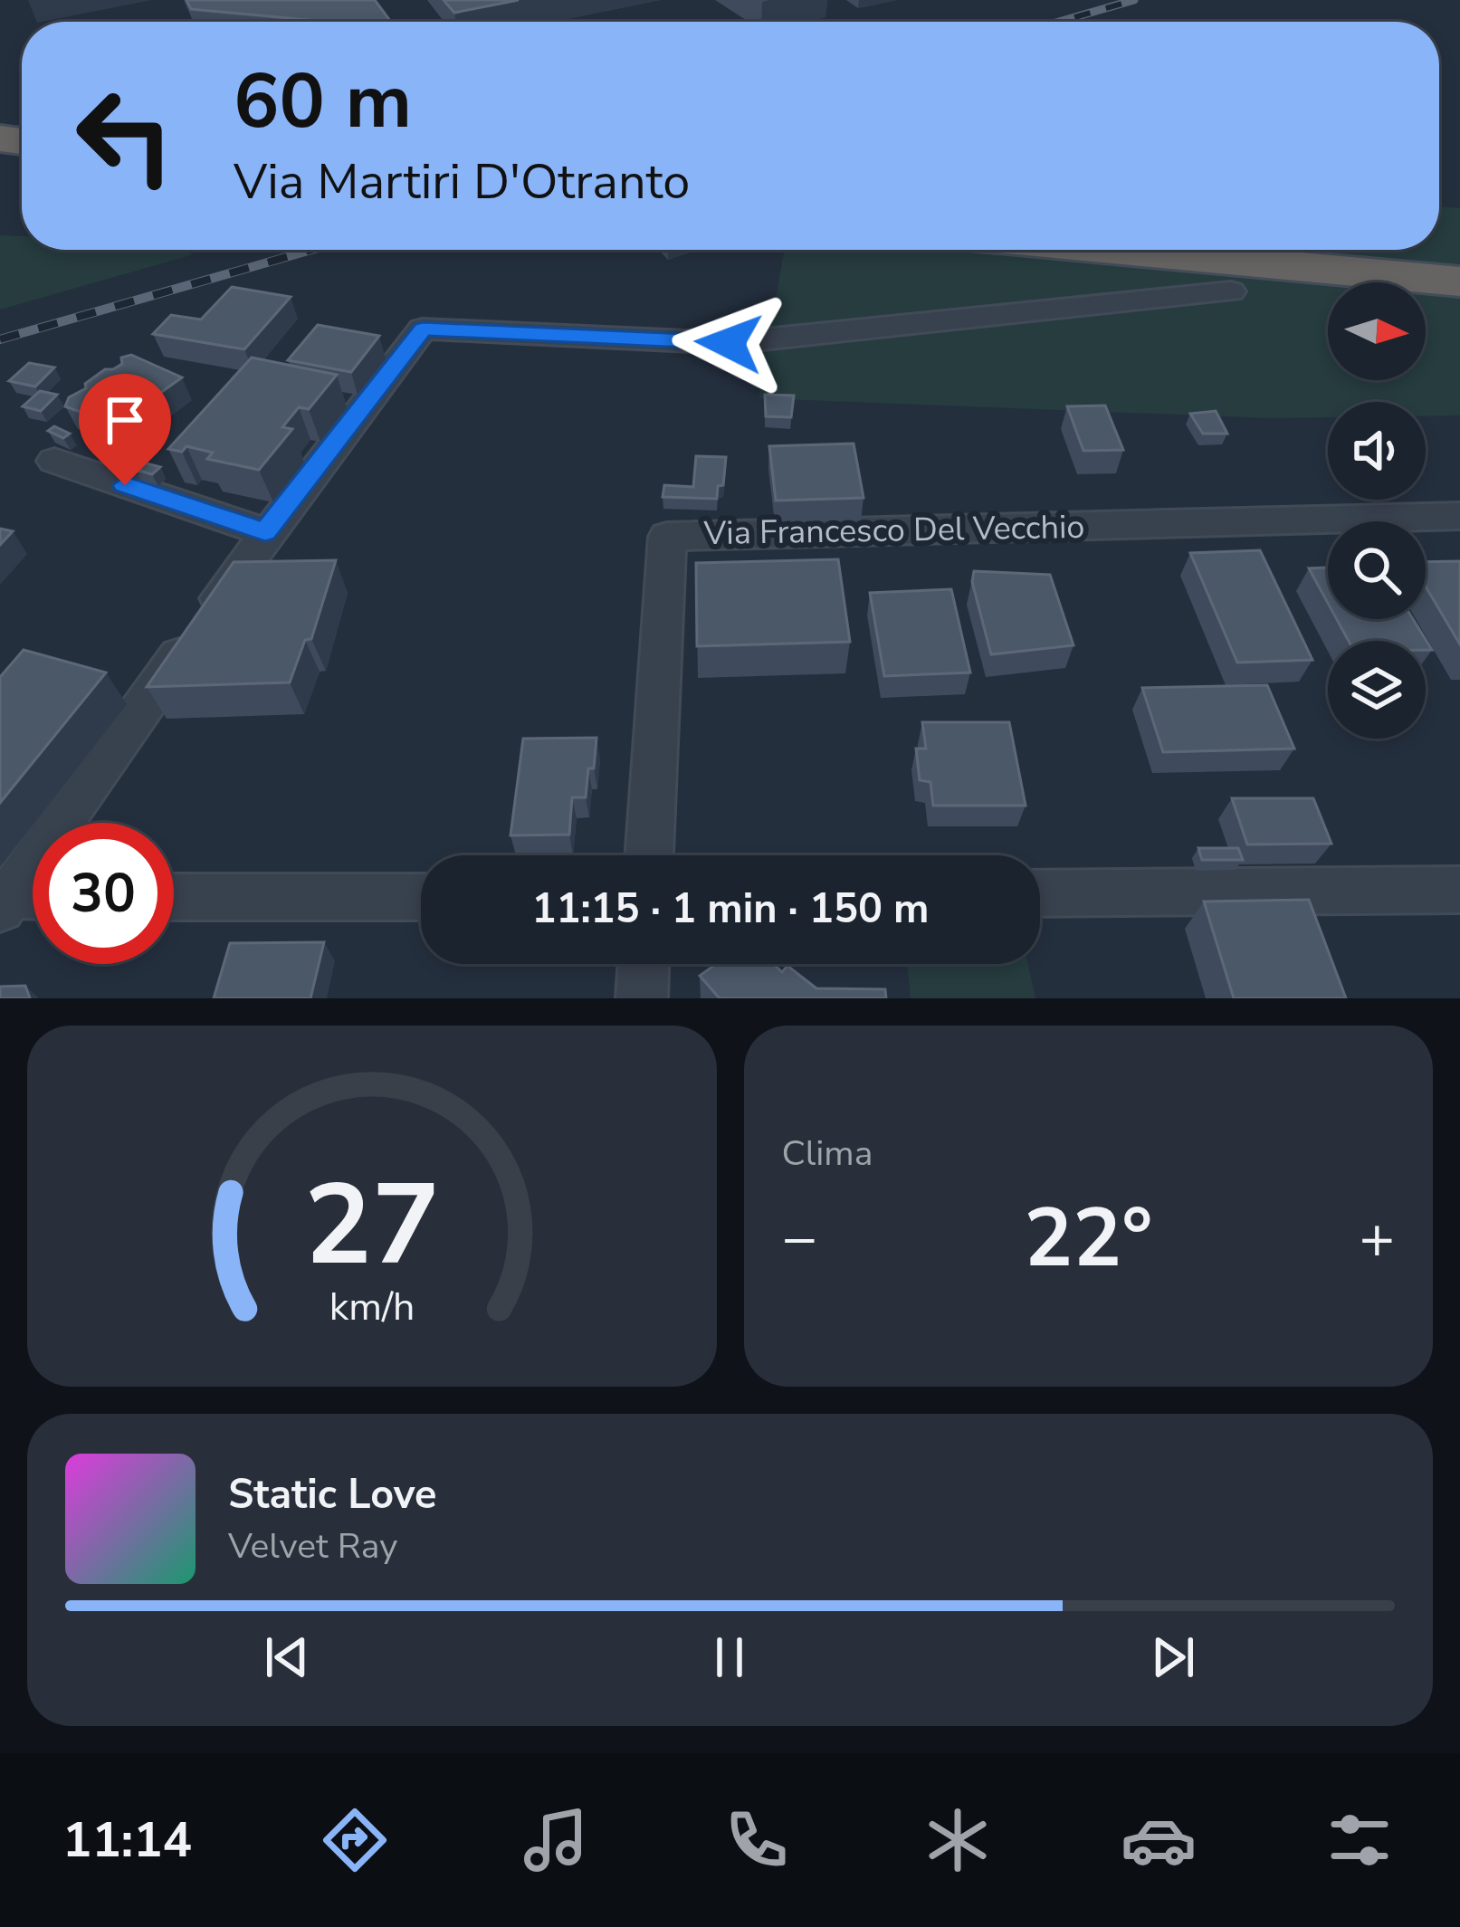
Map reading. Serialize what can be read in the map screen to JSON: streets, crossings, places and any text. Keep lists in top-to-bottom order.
{
  "streets": {
    "street": ["Via Francesco Del Vecchio"]
  },
  "north": "right",
  "page": {
    "turn": ["60 m", "Via Martiri D'Otranto"],
    "limit": "30",
    "trip": "11:15 · 1 min · 150 m",
    "tile": "Clima",
    "heat": ["−", "22°", "+"],
    "song": ["Static Love", "Velvet Ray"],
    "tabs": "11:14",
    "gauge": ["27", "km/h"]
  }
}
